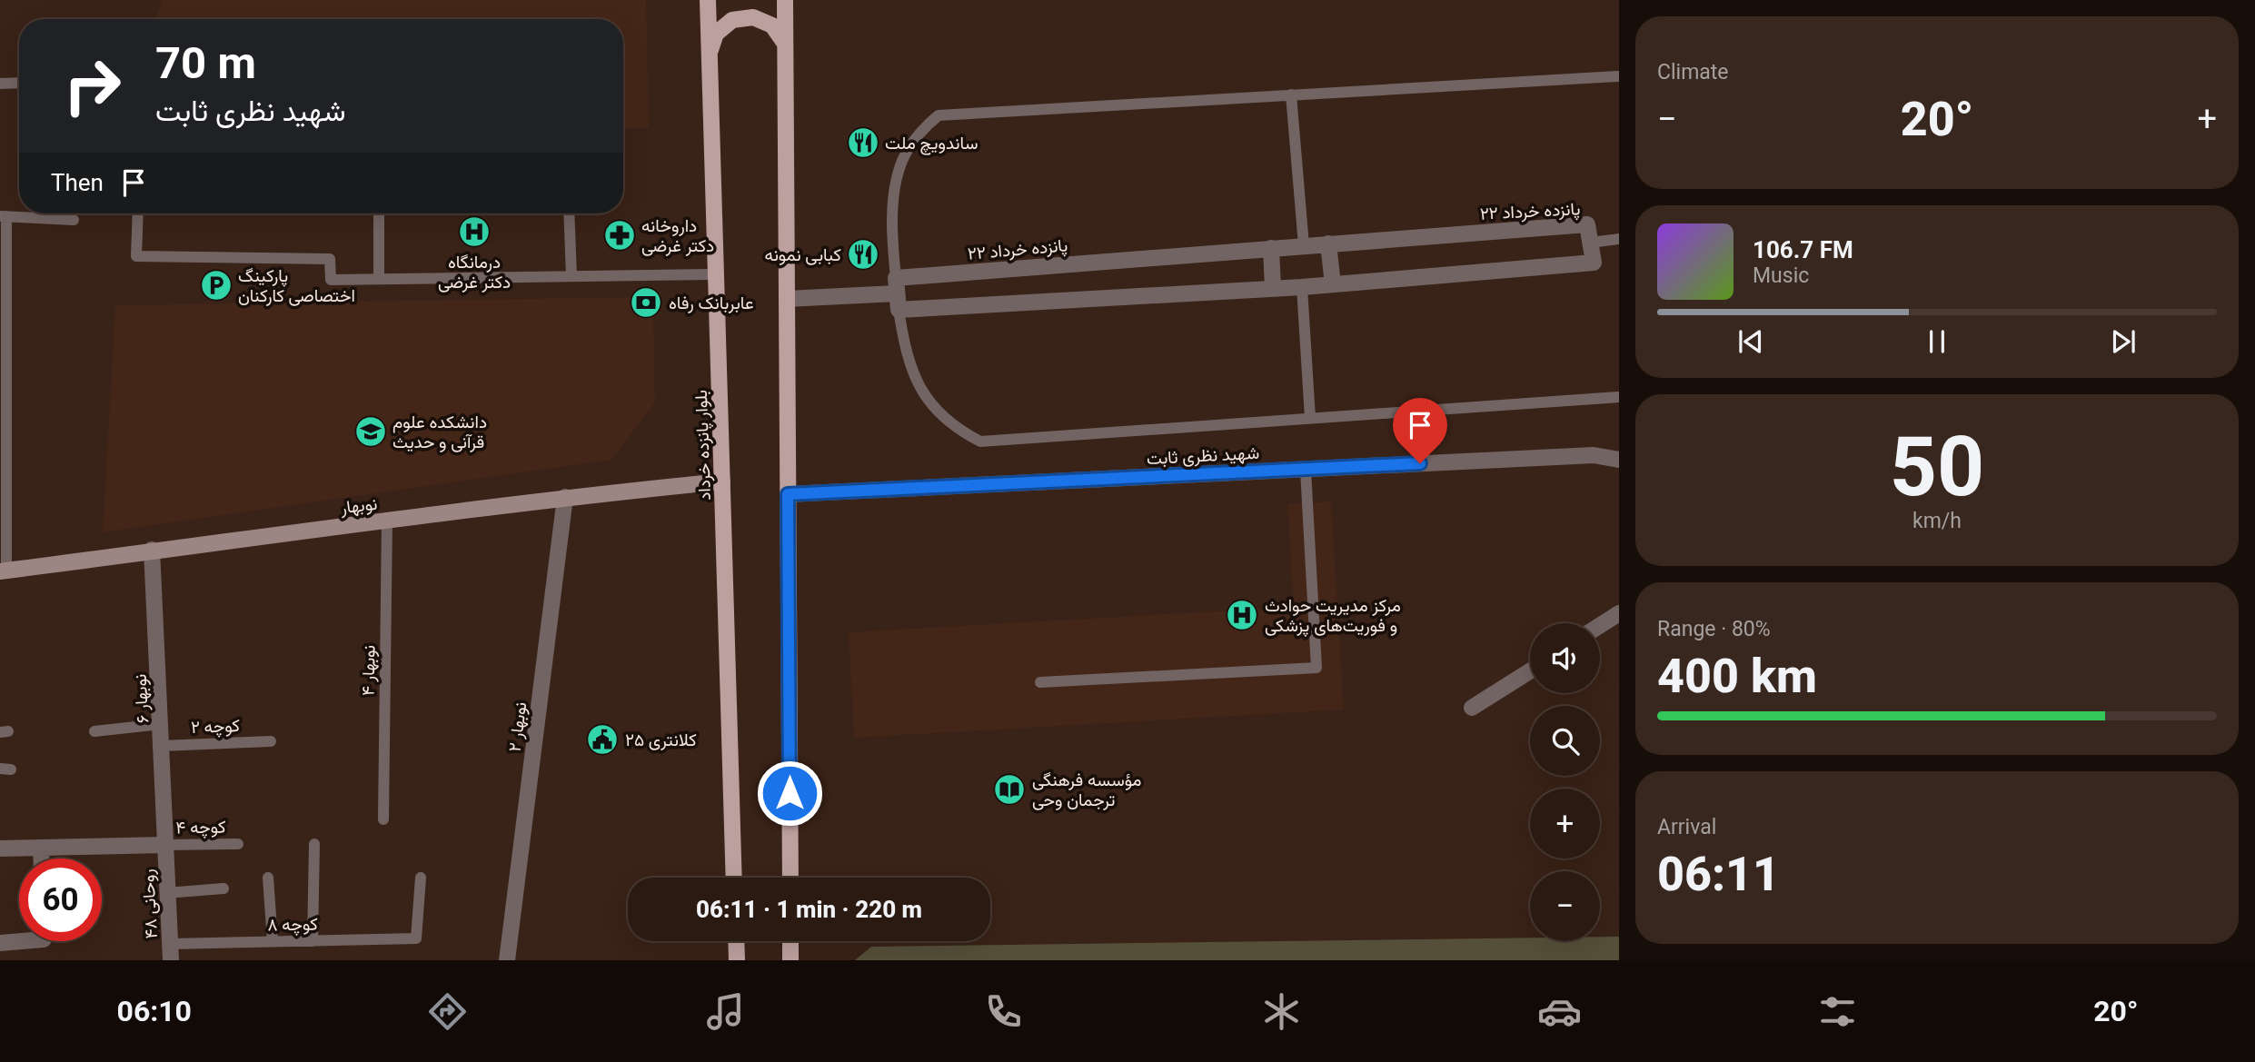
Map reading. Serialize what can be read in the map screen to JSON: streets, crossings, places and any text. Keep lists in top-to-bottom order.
{
  "streets": {
    "main road": ["بلوار پانزده خرداد"],
    "street": [
      "پانزده خرداد ۲۲",
      "شهید نظری ثابت",
      "نوبهار",
      "نوبهار ۶",
      "نوبهار ۲",
      "روحانی ۴۸"
    ],
    "lane": [
      "نوبهار ۴",
      "کوچه ۲",
      "کوچه ۴",
      "کوچه ۸"
    ]
  },
  "crossings": [
    ["بلوار پانزده خرداد", "نوبهار"],
    ["نوبهار", "نوبهار ۴"],
    ["نوبهار", "نوبهار ۶"],
    ["نوبهار", "نوبهار ۲"],
    ["نوبهار ۶", "کوچه ۲"],
    ["نوبهار ۶", "کوچه ۴"],
    ["نوبهار ۶", "روحانی ۴۸"],
    ["کوچه ۴", "روحانی ۴۸"],
    ["روحانی ۴۸", "کوچه ۸"]
  ],
  "places": {
    "restaurant": ["ساندویچ ملت", "کبابی نمونه"],
    "hospital": ["درمانگاه دکتر غرضی", "مرکز مدیریت حوادث و فوریت‌های پزشکی"],
    "pharmacy": ["داروخانه دکتر غرضی"],
    "parking": ["پارکینگ اختصاصی کارکنان"],
    "bank": ["عابربانک رفاه"],
    "school or university": ["دانشکده علوم قرآنی و حدیث"],
    "public building": ["کلانتری ۲۵"],
    "library": ["مؤسسه فرهنگی ترجمان وحی"]
  },
  "page": {
    "tile": [
      "Climate",
      ["50", "km/h"],
      ["Range · 80%", "400 km"],
      ["Arrival", "06:11"]
    ],
    "turn": ["70 m", "شهید نظری ثابت"],
    "heat": ["−", "20°", "+"],
    "then": "Then",
    "song": ["106.7 FM", "Music"],
    "map_buttons": ["+", "−"],
    "limit": "60",
    "trip": "06:11 · 1 min · 220 m",
    "tabs": ["06:10", "20°"]
  }
}
